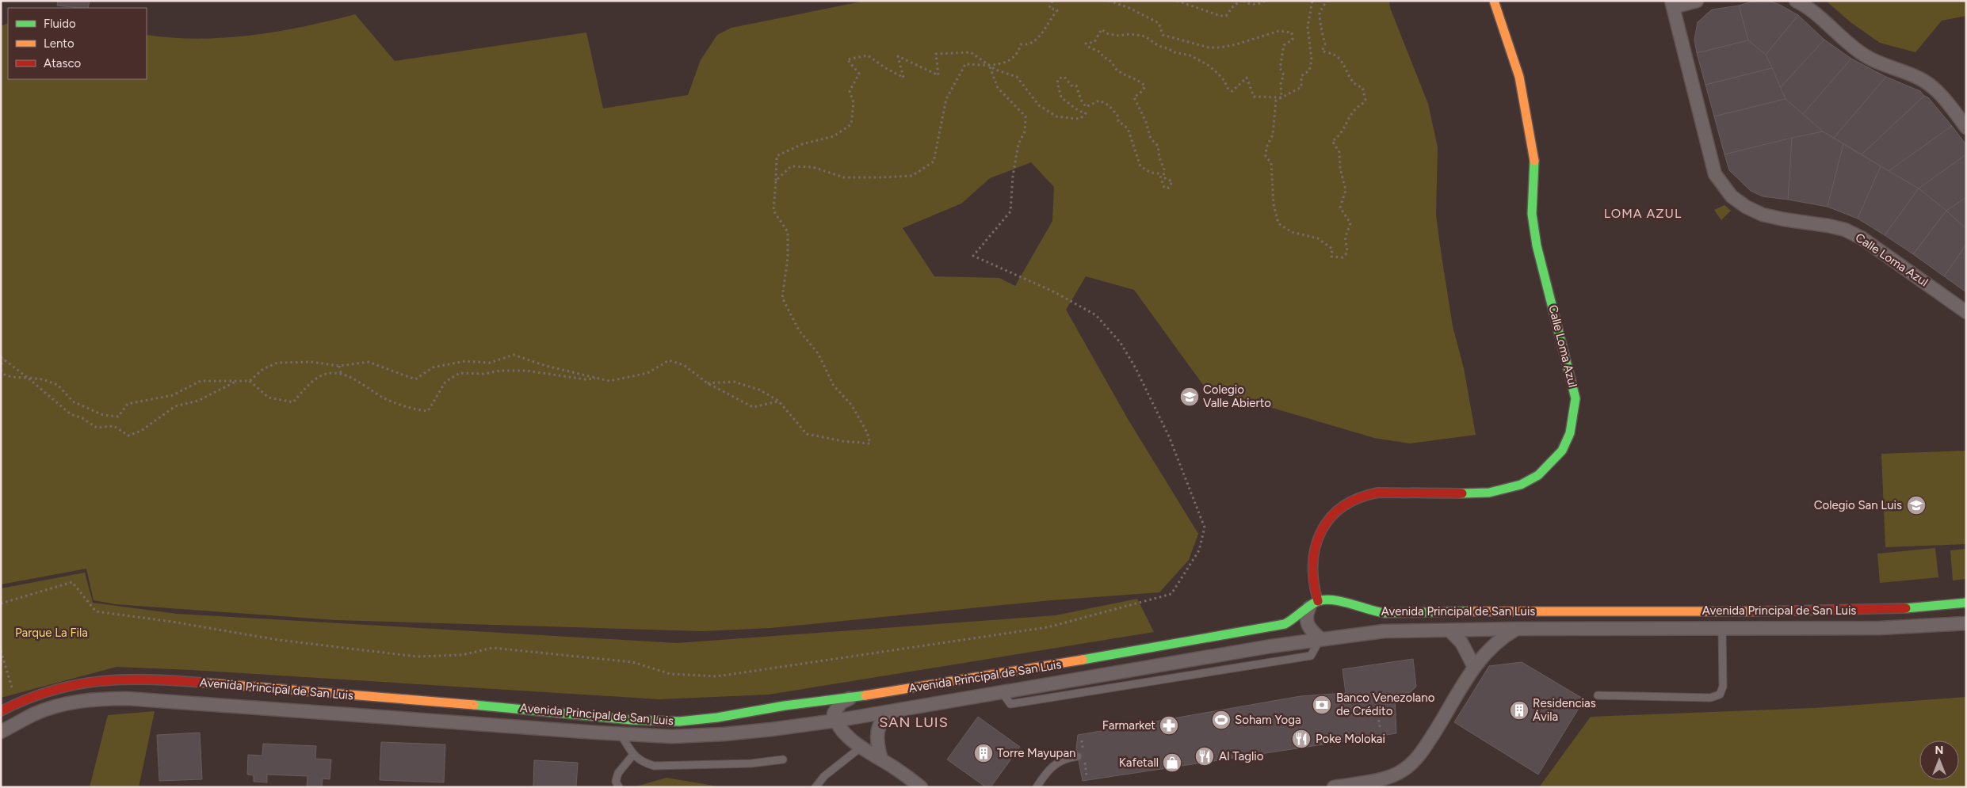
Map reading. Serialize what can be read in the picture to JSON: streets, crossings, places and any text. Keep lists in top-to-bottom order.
{
  "streets": {
    "street": ["Calle Loma Azul", "Avenida Principal de San Luis"]
  },
  "crossings": [
    ["Calle Loma Azul", "Avenida Principal de San Luis"]
  ],
  "districts": ["LOMA AZUL", "SAN LUIS"],
  "parks": ["Parque La Fila"],
  "places": {
    "school or university": ["Colegio Valle Abierto", "Colegio San Luis"],
    "bank": ["Banco Venezolano de Crédito"],
    "building": ["Residencias Ávila", "Torre Mayupan"],
    "sports": ["Soham Yoga"],
    "pharmacy": ["Farmarket"],
    "restaurant": ["Poke Molokai", "Al Taglio"],
    "shop": ["Kafetall"]
  },
  "legend": ["Fluido", "Lento", "Atasco"],
  "north": "top"
}
